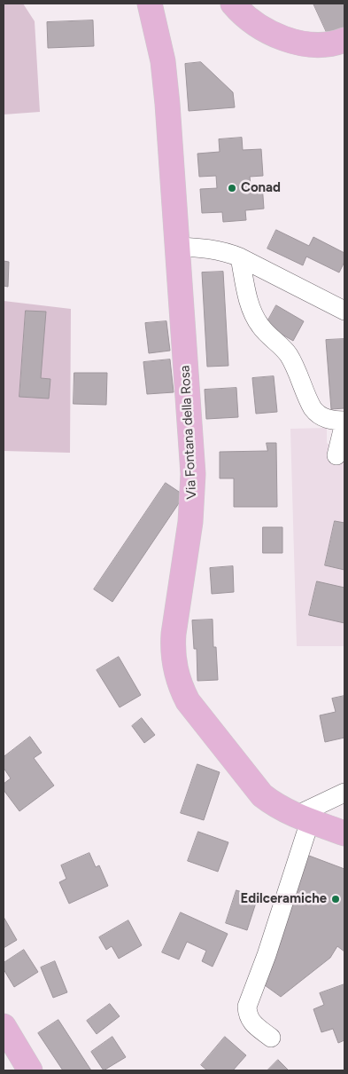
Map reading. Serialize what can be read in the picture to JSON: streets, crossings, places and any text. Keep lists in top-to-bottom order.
{
  "streets": {
    "main road": ["Via Fontana della Rosa"]
  },
  "places": ["Conad", "Edilceramiche"]
}
